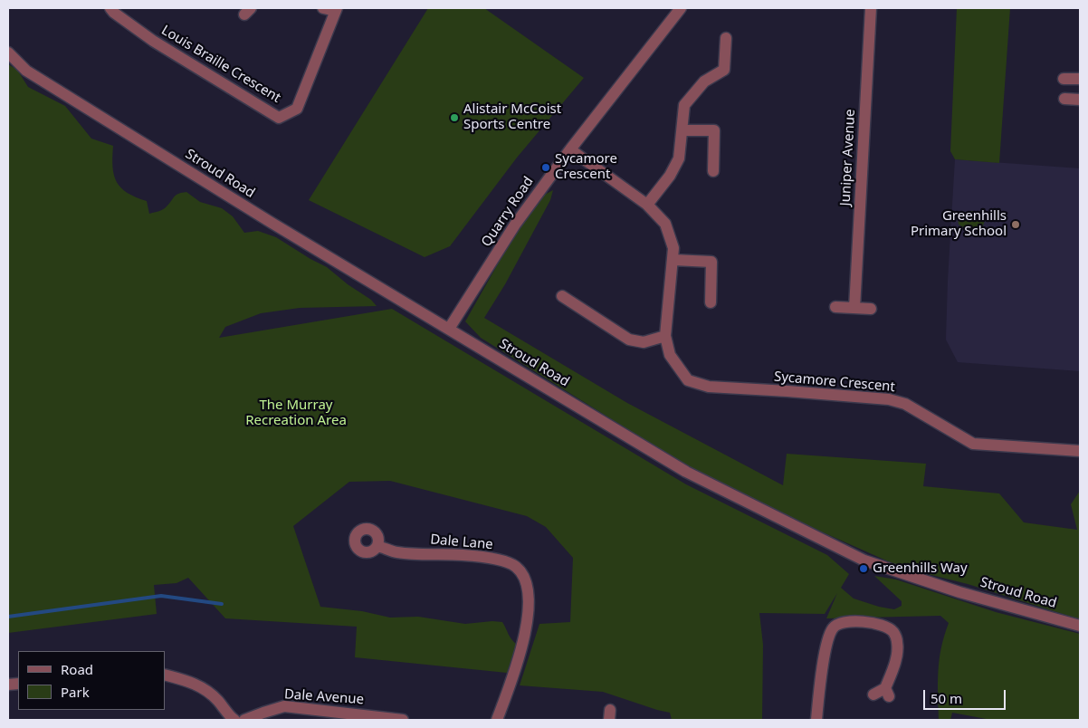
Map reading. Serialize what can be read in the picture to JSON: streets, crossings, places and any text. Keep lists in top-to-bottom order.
{
  "streets": {
    "street": [
      "Louis Braille Crescent",
      "Juniper Avenue",
      "Stroud Road",
      "Quarry Road",
      "Sycamore Crescent",
      "Dale Lane",
      "Dale Avenue"
    ]
  },
  "crossings": [
    ["Stroud Road", "Quarry Road"],
    ["Quarry Road", "Sycamore Crescent"]
  ],
  "parks": ["The Murray Recreation Area"],
  "places": [
    "Alistair McCoist Sports Centre",
    "Sycamore Crescent",
    "Greenhills Primary School",
    "Greenhills Way"
  ],
  "legend": ["Road", "Park"],
  "scale_bar": "50 m"
}
